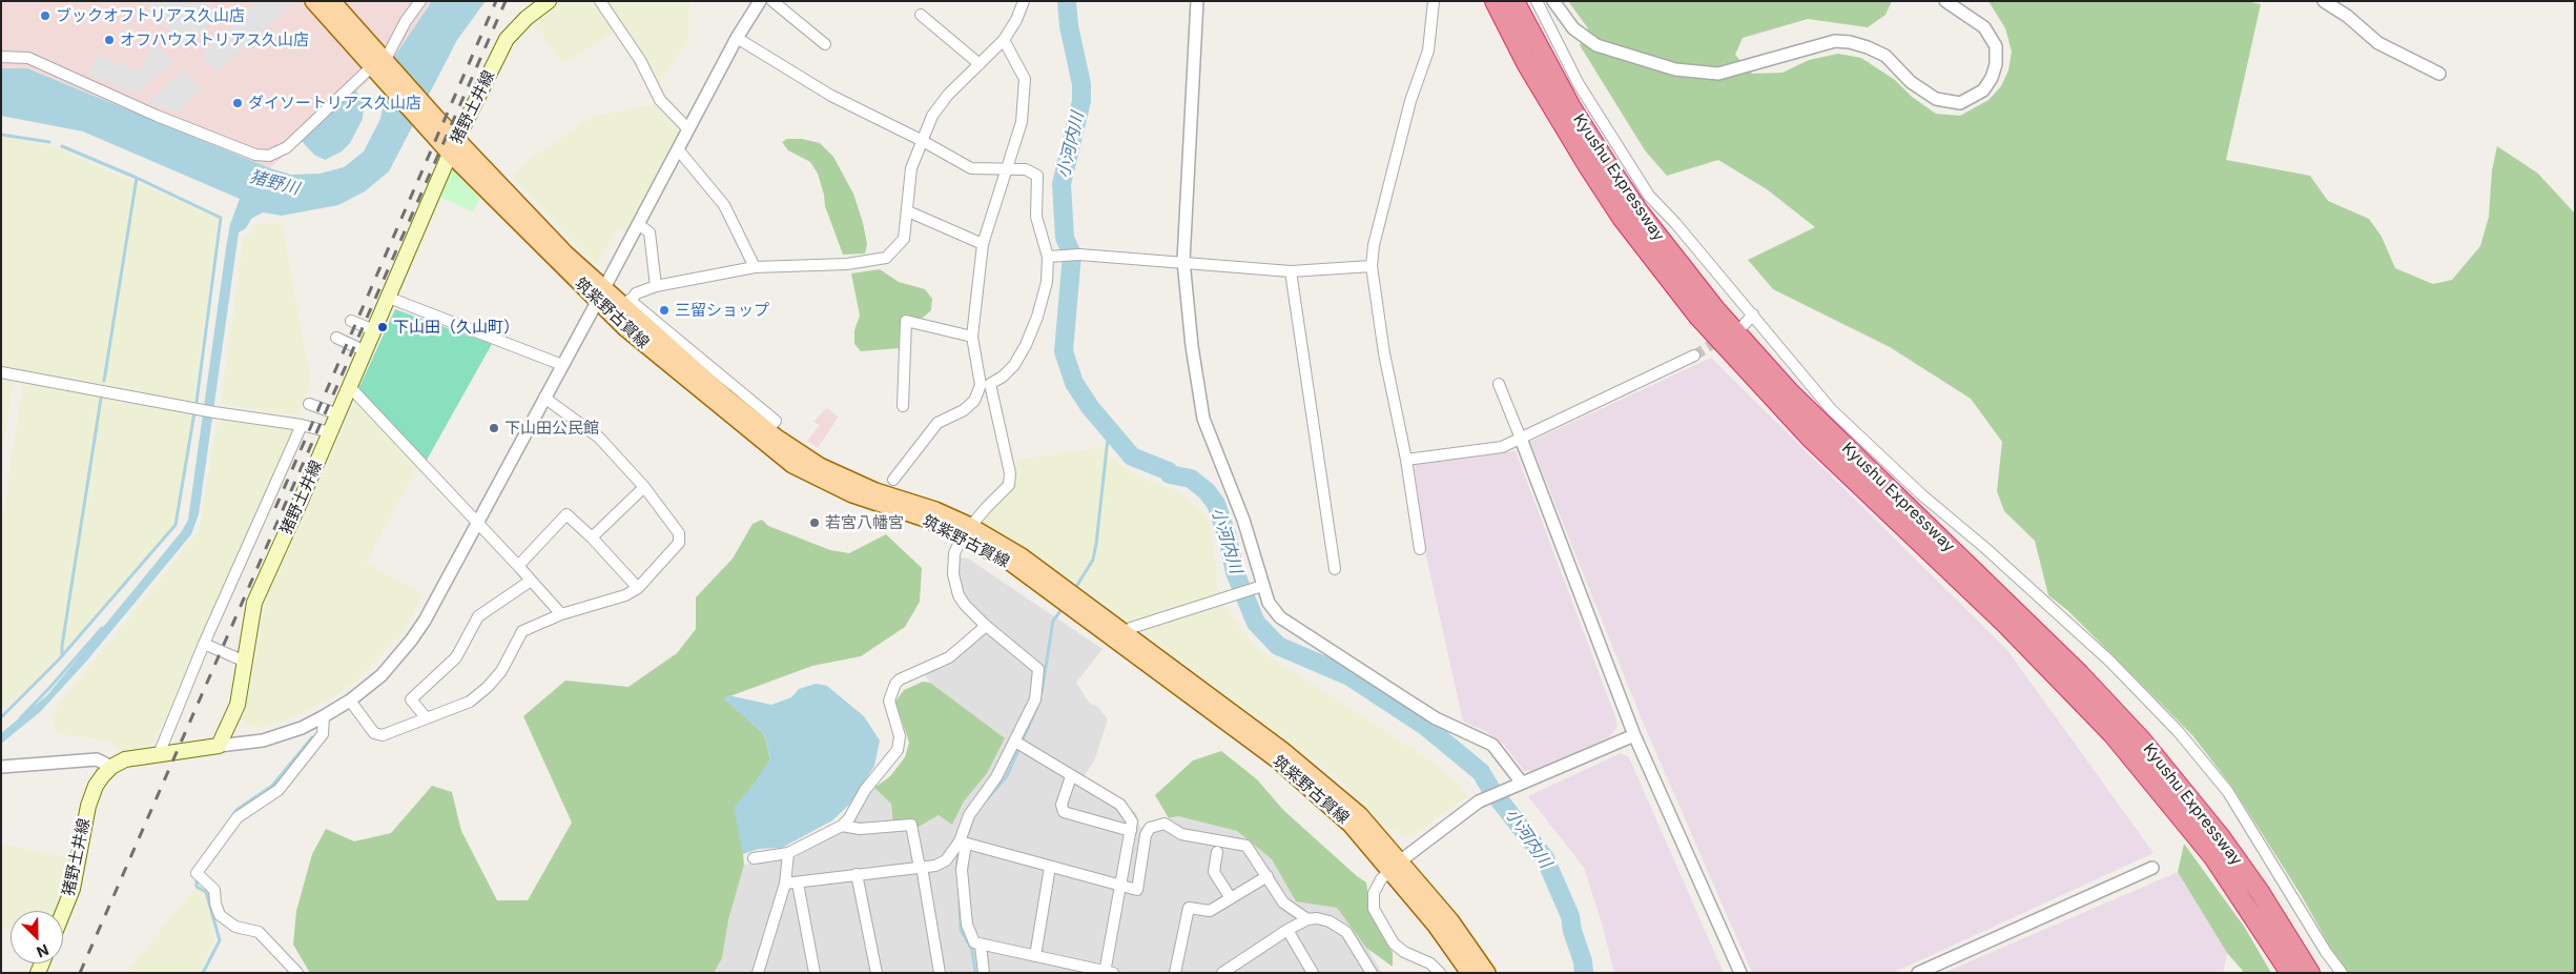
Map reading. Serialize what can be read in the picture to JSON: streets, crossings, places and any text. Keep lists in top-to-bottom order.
{
  "streets": {
    "highway": ["Kyushu Expressway"],
    "main road": ["猪野土井線", "筑紫野古賀線"]
  },
  "crossings": [
    ["猪野土井線", "筑紫野古賀線"]
  ],
  "water": ["小河内川", "猪野川"],
  "places": [
    "ブックオフトリアス久山店",
    "オフハウストリアス久山店",
    "ダイソートリアス久山店",
    "三留ショップ",
    "下山田（久山町）",
    "下山田公民館",
    "若宮八幡宮"
  ],
  "north": "bottom right"
}
